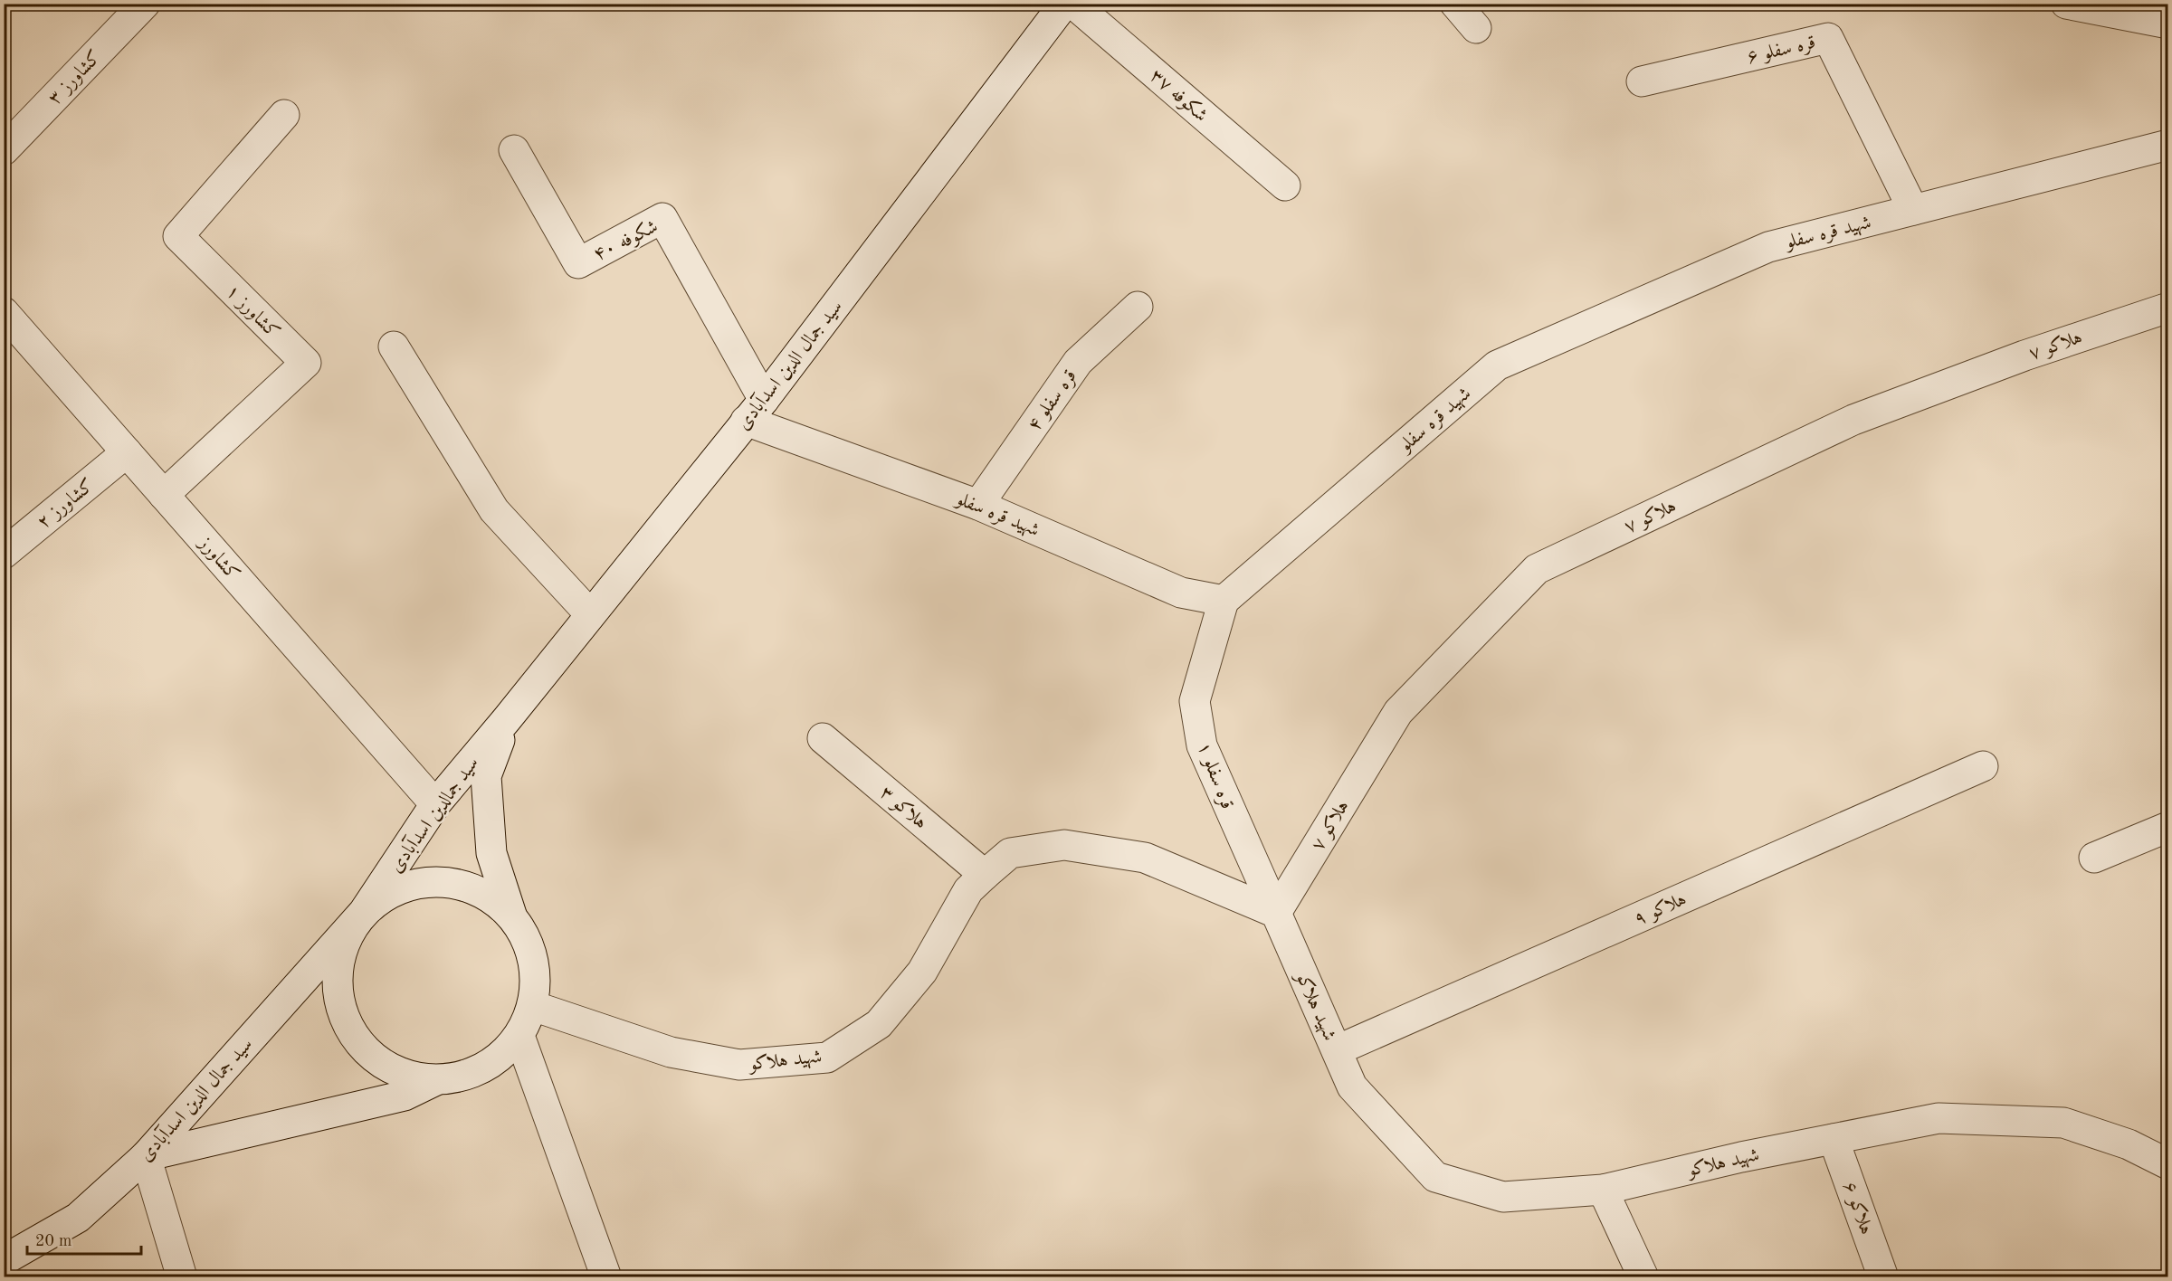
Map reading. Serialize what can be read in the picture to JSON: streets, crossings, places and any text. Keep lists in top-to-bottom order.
{
  "streets": {
    "street": [
      "قره سفلو ۶",
      "کشاورز ۳",
      "شکوفه ۳۷",
      "شهید قره سفلو",
      "شکوفه ۴۰",
      "کشاورز ۱",
      "هلاکو ۷",
      "سید جمال الدین اسدآبادی",
      "قره سفلو ۴",
      "کشاورز ۲",
      "کشاورز",
      "قره سفلو ۱",
      "هلاکو ۳",
      "سید جمالدین اسدآبادی",
      "هلاکو ۹",
      "شهید هلاکو",
      "هلاکو ۶"
    ]
  },
  "crossings": [
    ["قره سفلو ۶", "شهید قره سفلو"],
    ["شهید قره سفلو", "شکوفه ۴۰"],
    ["شهید قره سفلو", "سید جمال الدین اسدآبادی"],
    ["شهید قره سفلو", "قره سفلو ۴"],
    ["شهید قره سفلو", "قره سفلو ۱"],
    ["شکوفه ۴۰", "سید جمال الدین اسدآبادی"],
    ["کشاورز ۱", "کشاورز"],
    ["هلاکو ۷", "قره سفلو ۱"],
    ["هلاکو ۷", "شهید هلاکو"],
    ["سید جمال الدین اسدآبادی", "سید جمالدین اسدآبادی"],
    ["کشاورز ۲", "کشاورز"],
    ["کشاورز", "سید جمالدین اسدآبادی"],
    ["قره سفلو ۱", "شهید هلاکو"],
    ["هلاکو ۳", "شهید هلاکو"],
    ["هلاکو ۹", "شهید هلاکو"],
    ["شهید هلاکو", "هلاکو ۶"]
  ],
  "scale_bar": "20 m"
}
